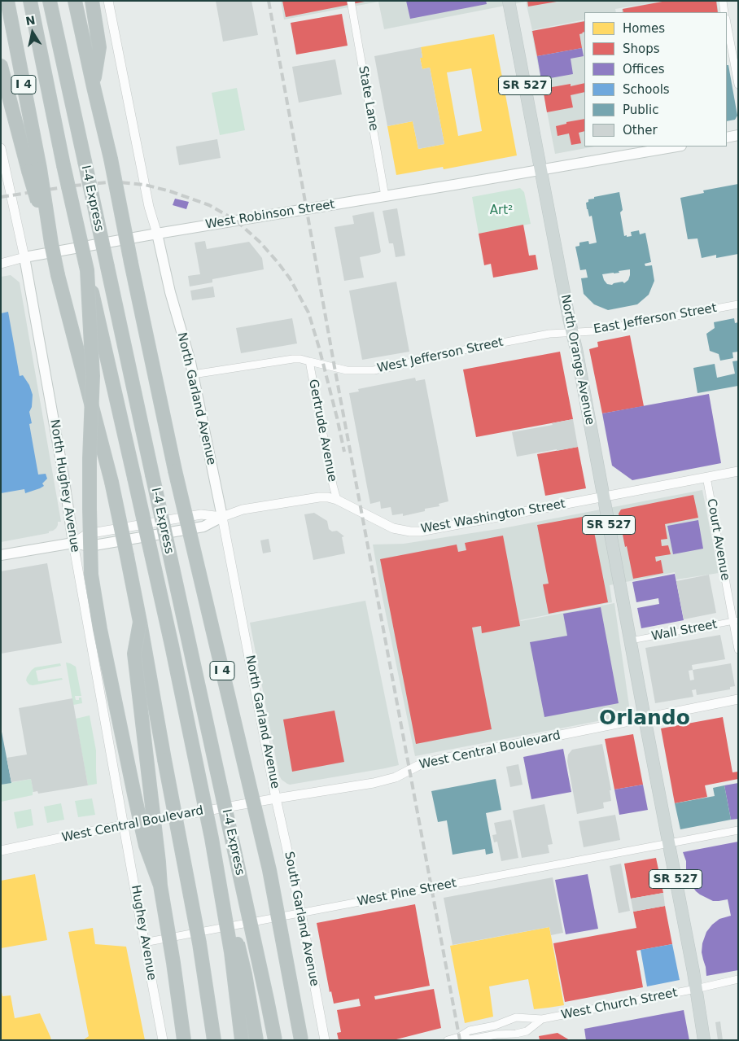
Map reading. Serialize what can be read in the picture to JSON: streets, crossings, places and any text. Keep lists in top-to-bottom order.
{
  "streets": {
    "highway": ["I 4", "I-4 Express"],
    "main road": [
      "SR 527",
      "West Robinson Street",
      "North Orange Avenue",
      "North Garland Avenue",
      "North Hughey Avenue",
      "West Washington Street"
    ],
    "street": [
      "State Lane",
      "East Jefferson Street",
      "West Jefferson Street",
      "Gertrude Avenue",
      "Court Avenue",
      "Wall Street",
      "West Central Boulevard",
      "West Pine Street",
      "South Garland Avenue",
      "Hughey Avenue",
      "West Church Street"
    ]
  },
  "crossings": [
    ["SR 527", "North Orange Avenue"],
    ["SR 527", "West Central Boulevard"],
    ["SR 527", "West Pine Street"],
    ["SR 527", "West Church Street"],
    ["State Lane", "West Robinson Street"],
    ["West Robinson Street", "North Orange Avenue"],
    ["West Robinson Street", "North Garland Avenue"],
    ["West Robinson Street", "North Hughey Avenue"],
    ["East Jefferson Street", "West Jefferson Street"],
    ["East Jefferson Street", "North Orange Avenue"],
    ["West Jefferson Street", "North Orange Avenue"],
    ["West Jefferson Street", "North Garland Avenue"],
    ["West Jefferson Street", "Gertrude Avenue"],
    ["North Orange Avenue", "West Washington Street"],
    ["North Orange Avenue", "Wall Street"],
    ["North Orange Avenue", "West Central Boulevard"],
    ["North Garland Avenue", "West Washington Street"],
    ["North Garland Avenue", "West Central Boulevard"],
    ["North Garland Avenue", "South Garland Avenue"],
    ["Gertrude Avenue", "West Washington Street"],
    ["North Hughey Avenue", "West Washington Street"],
    ["North Hughey Avenue", "West Central Boulevard"],
    ["North Hughey Avenue", "Hughey Avenue"],
    ["West Washington Street", "Court Avenue"],
    ["Court Avenue", "Wall Street"],
    ["West Central Boulevard", "South Garland Avenue"],
    ["West Central Boulevard", "Hughey Avenue"],
    ["West Pine Street", "South Garland Avenue"],
    ["West Pine Street", "Hughey Avenue"]
  ],
  "districts": ["Orlando"],
  "parks": ["Art²"],
  "legend": [
    "Homes",
    "Shops",
    "Offices",
    "Schools",
    "Public",
    "Other"
  ],
  "north": "top"
}
